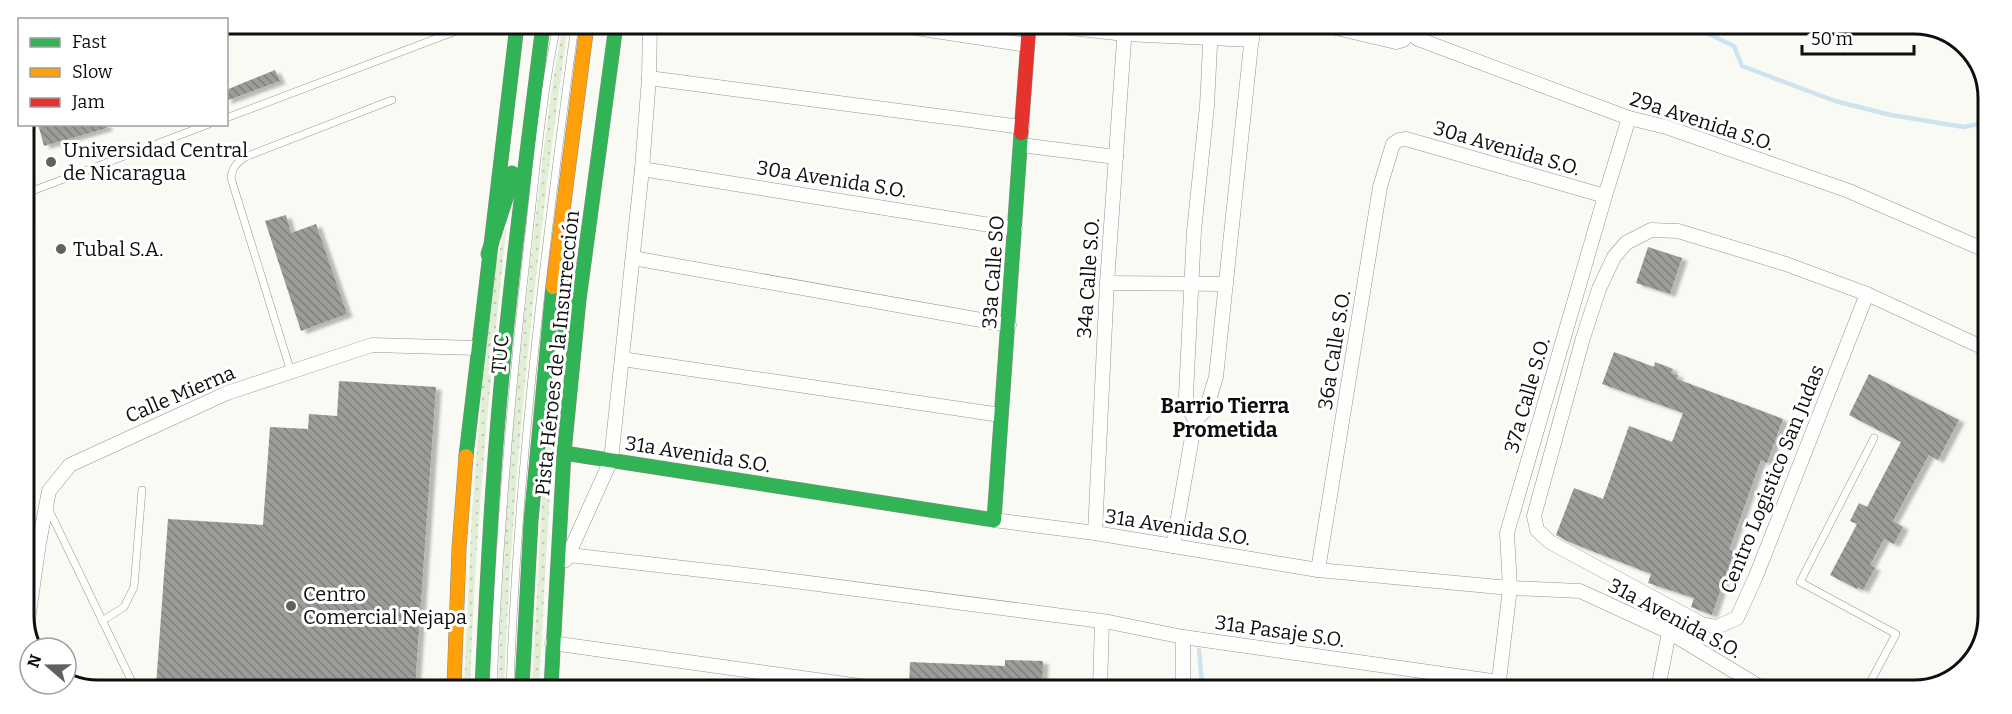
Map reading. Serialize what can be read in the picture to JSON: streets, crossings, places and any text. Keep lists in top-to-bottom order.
{
  "streets": {
    "street": [
      "29a Avenida S.O.",
      "30a Avenida S.O.",
      "33a Calle SO",
      "34a Calle S.O.",
      "36a Calle S.O.",
      "Pista Héroes de la Insurrección",
      "Calle Mierna",
      "37a Calle S.O.",
      "31a Avenida S.O.",
      "Centro Logistico San Judas",
      "31a Pasaje S.O."
    ],
    "lane": ["TUC"]
  },
  "crossings": [
    ["29a Avenida S.O.", "37a Calle S.O."],
    ["30a Avenida S.O.", "33a Calle SO"],
    ["30a Avenida S.O.", "36a Calle S.O."],
    ["30a Avenida S.O.", "37a Calle S.O."],
    ["33a Calle SO", "31a Avenida S.O."],
    ["34a Calle S.O.", "31a Avenida S.O."],
    ["36a Calle S.O.", "31a Avenida S.O."],
    ["Pista Héroes de la Insurrección", "31a Avenida S.O."],
    ["37a Calle S.O.", "31a Avenida S.O."]
  ],
  "districts": ["Barrio Tierra Prometida"],
  "places": ["Universidad Central de Nicaragua", "Tubal S.A.", "Centro Comercial Nejapa"],
  "legend": ["Fast", "Slow", "Jam"],
  "scale_bar": "50 m",
  "north": "left"
}
